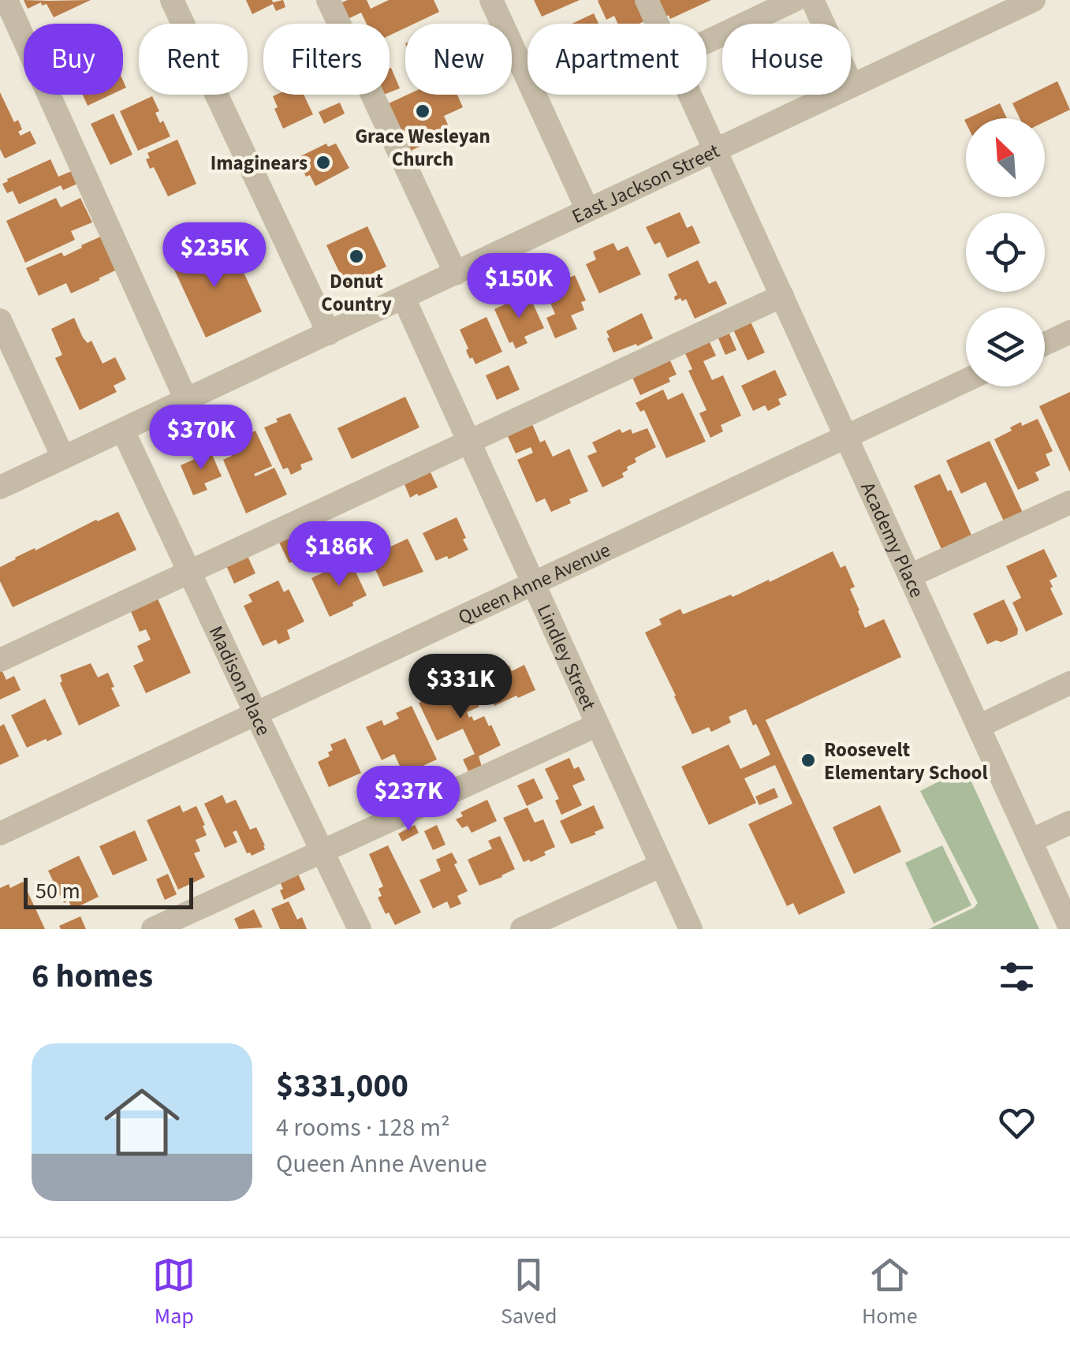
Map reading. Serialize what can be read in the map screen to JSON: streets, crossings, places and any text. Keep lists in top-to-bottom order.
{
  "streets": {
    "street": [
      "East Jackson Street",
      "Academy Place",
      "Queen Anne Avenue",
      "Lindley Street",
      "Madison Place"
    ]
  },
  "crossings": [
    ["East Jackson Street", "Academy Place"],
    ["East Jackson Street", "Lindley Street"],
    ["East Jackson Street", "Madison Place"],
    ["Academy Place", "Queen Anne Avenue"],
    ["Queen Anne Avenue", "Lindley Street"],
    ["Queen Anne Avenue", "Madison Place"]
  ],
  "places": [
    "Grace Wesleyan Church",
    "Imaginears",
    "Donut Country",
    "Roosevelt Elementary School"
  ],
  "scale_bar": "50 m",
  "north": "top left",
  "page": {
    "chip": [
      "Buy",
      "Rent",
      "Filters",
      "New",
      "Apartment",
      "House"
    ],
    "price": [
      "$235K",
      "$150K",
      "$370K",
      "$186K",
      "$331K",
      "$237K"
    ],
    "scale": "50 m",
    "heading": "6 homes",
    "list": [
      {
        "name": "$331,000",
        "note": "4 rooms · 128 m² · Queen Anne Avenue"
      }
    ],
    "tabs": ["Map", "Saved", "Home"]
  }
}
